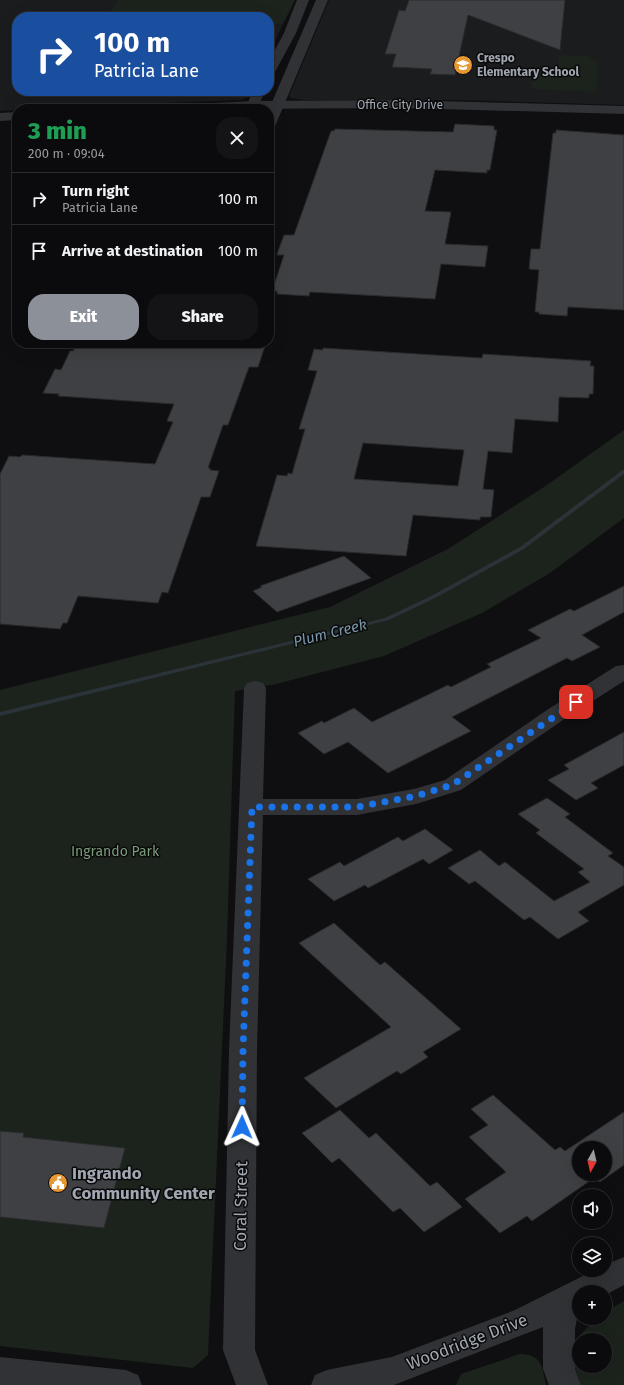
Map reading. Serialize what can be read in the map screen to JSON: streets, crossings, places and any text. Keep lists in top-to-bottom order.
{
  "streets": {
    "street": ["Office City Drive", "Coral Street", "Woodridge Drive"]
  },
  "water": ["Plum Creek"],
  "parks": ["Ingrando Park"],
  "places": {
    "school or university": ["Crespo Elementary School"],
    "public building": ["Ingrando Community Center"]
  },
  "north": "bottom",
  "page": {
    "turn": ["100 m", "Patricia Lane"],
    "heading": ["3 min", "200 m · 09:04"],
    "list": [
      {
        "name": "Turn right",
        "note": "Patricia Lane",
        "value": "100 m"
      },
      {
        "name": "Arrive at destination",
        "value": "100 m"
      }
    ],
    "buttons": ["Exit", "Share"],
    "map_buttons": ["+", "−"]
  }
}
